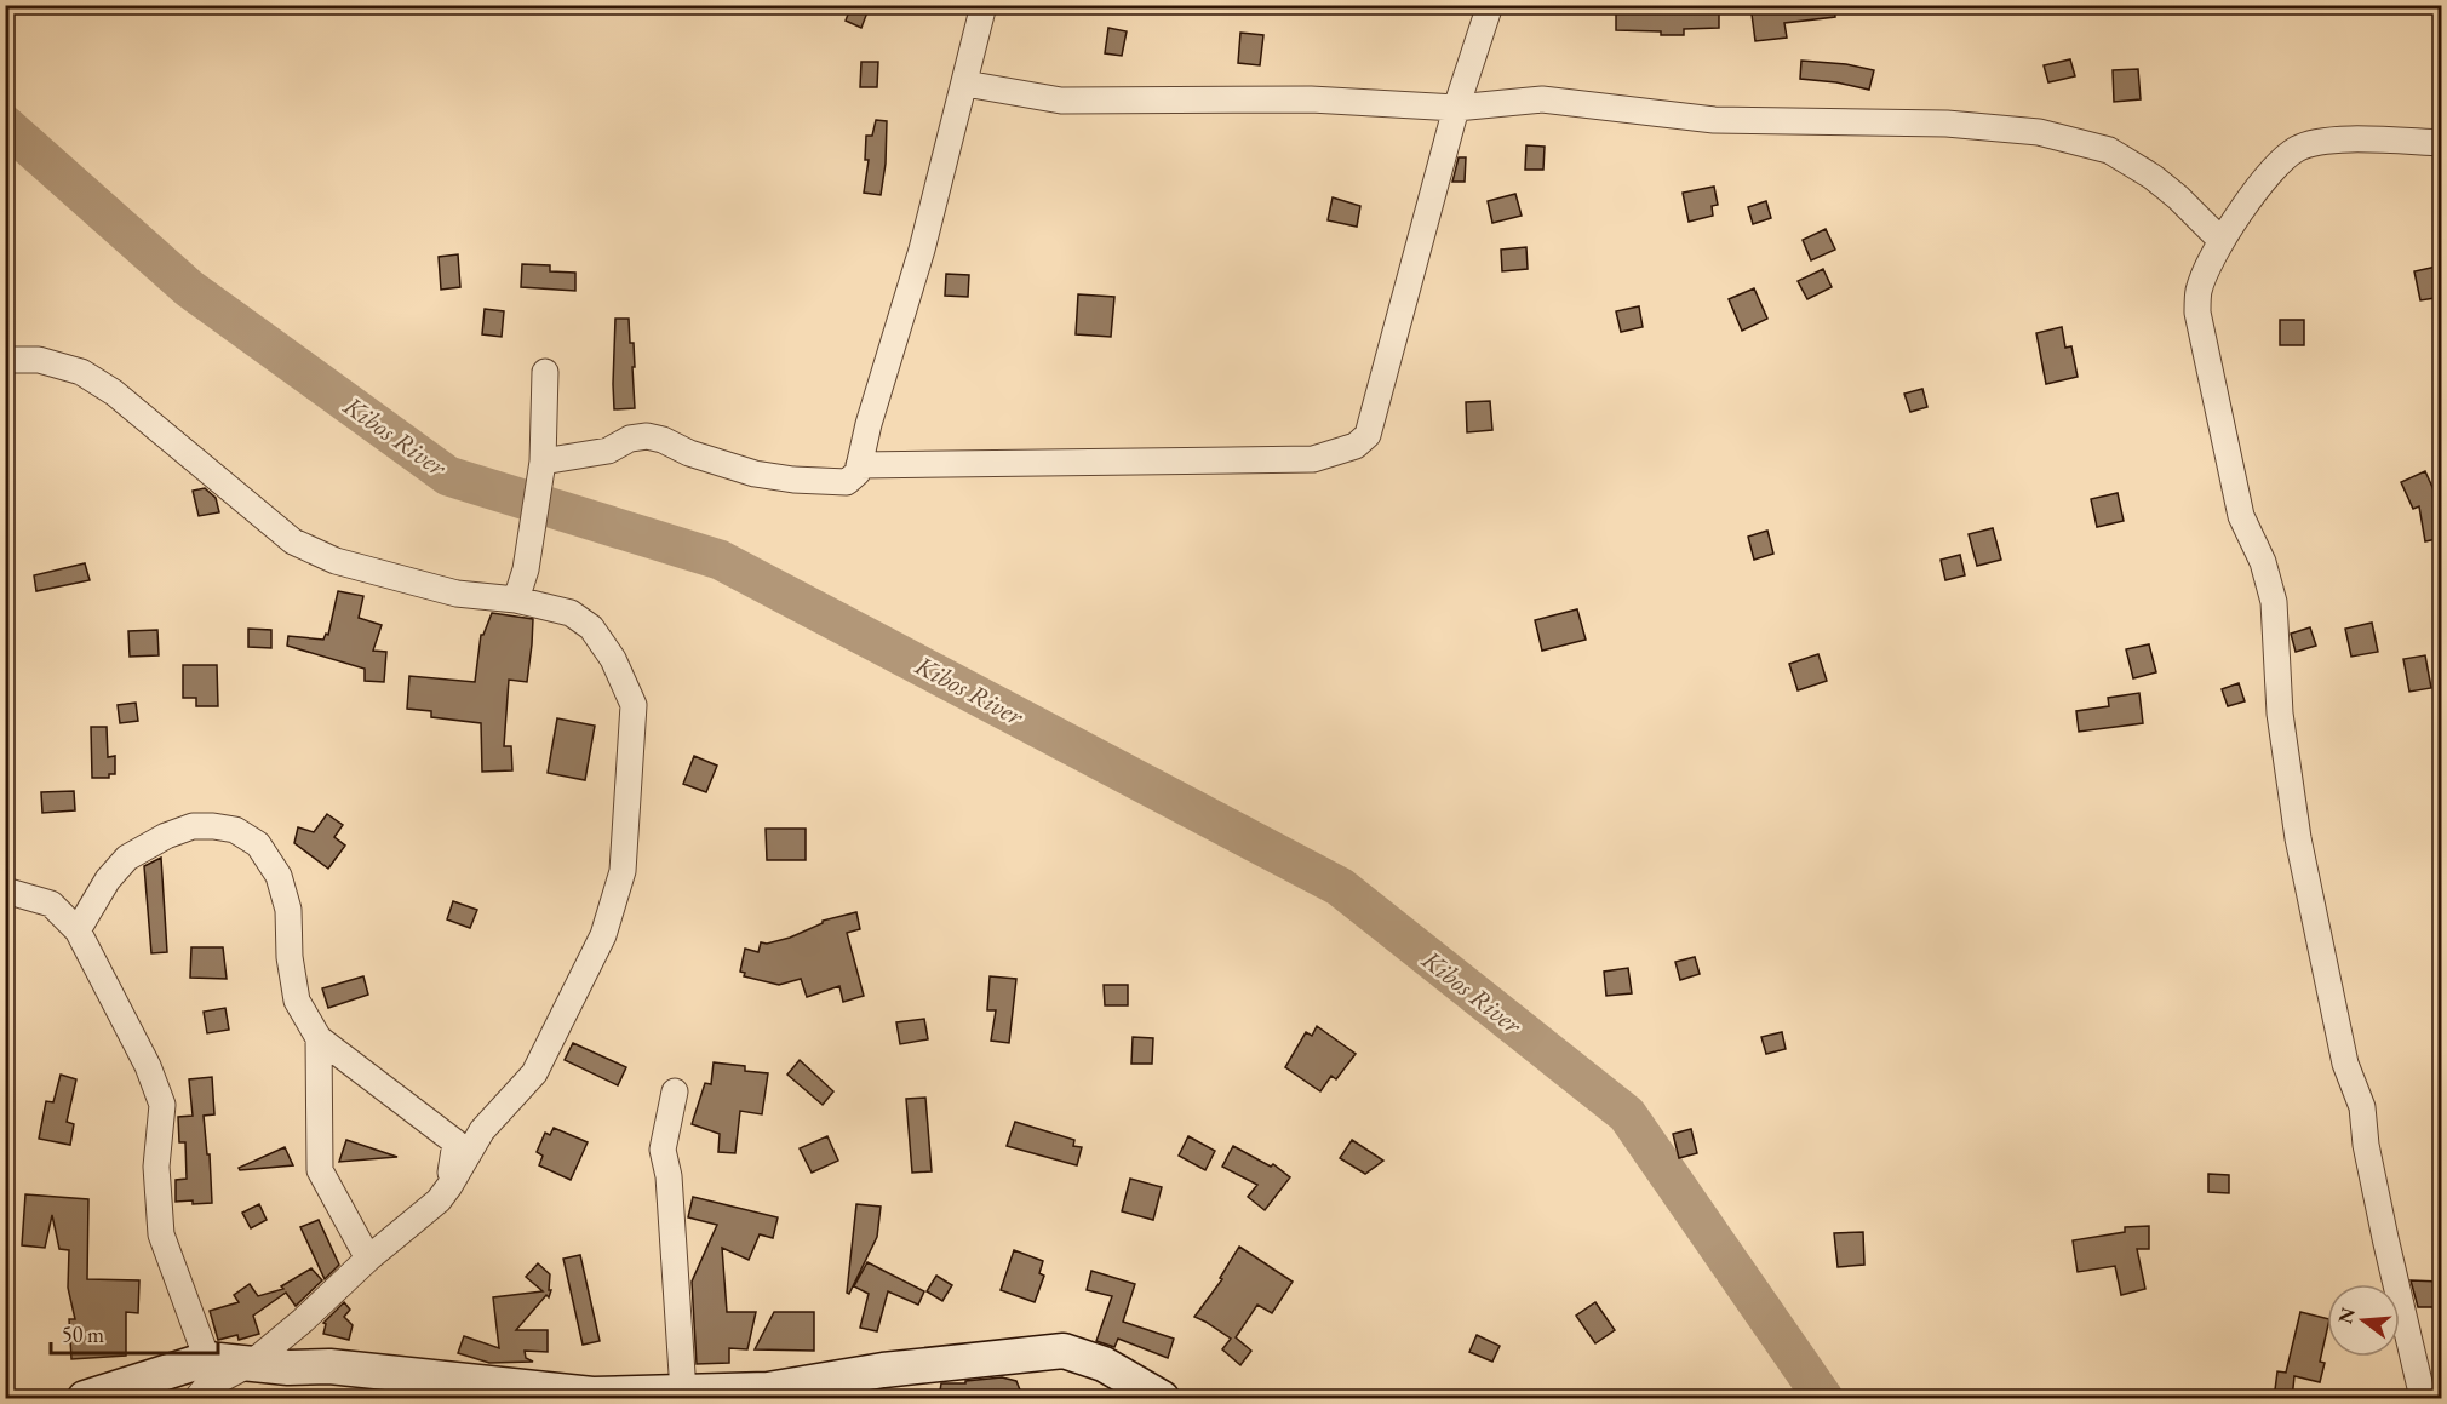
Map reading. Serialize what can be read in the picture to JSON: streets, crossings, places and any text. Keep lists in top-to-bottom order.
{
  "water": ["Kibos River"],
  "scale_bar": "50 m",
  "north": "left"
}
